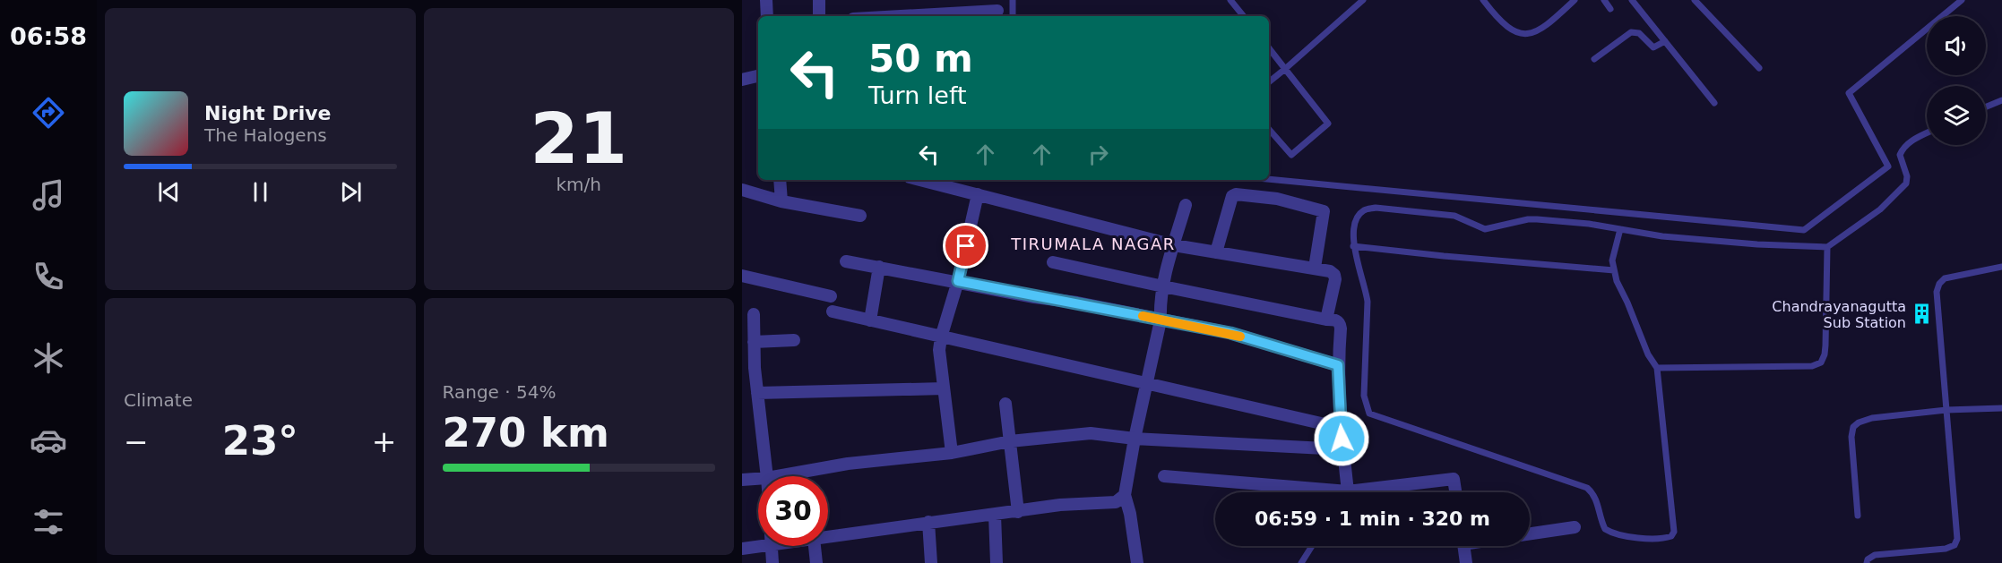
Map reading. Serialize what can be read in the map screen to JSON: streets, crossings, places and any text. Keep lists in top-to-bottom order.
{
  "districts": ["TIRUMALA NAGAR"],
  "places": {
    "building": ["Chandrayanagutta Sub Station"]
  },
  "page": {
    "tabs": "06:58",
    "tile": [
      ["21", "km/h"],
      "Climate",
      ["Range · 54%", "270 km"]
    ],
    "turn": ["50 m", "Turn left"],
    "song": ["Night Drive", "The Halogens"],
    "heat": ["−", "23°", "+"],
    "limit": "30",
    "trip": "06:59 · 1 min · 320 m"
  }
}
